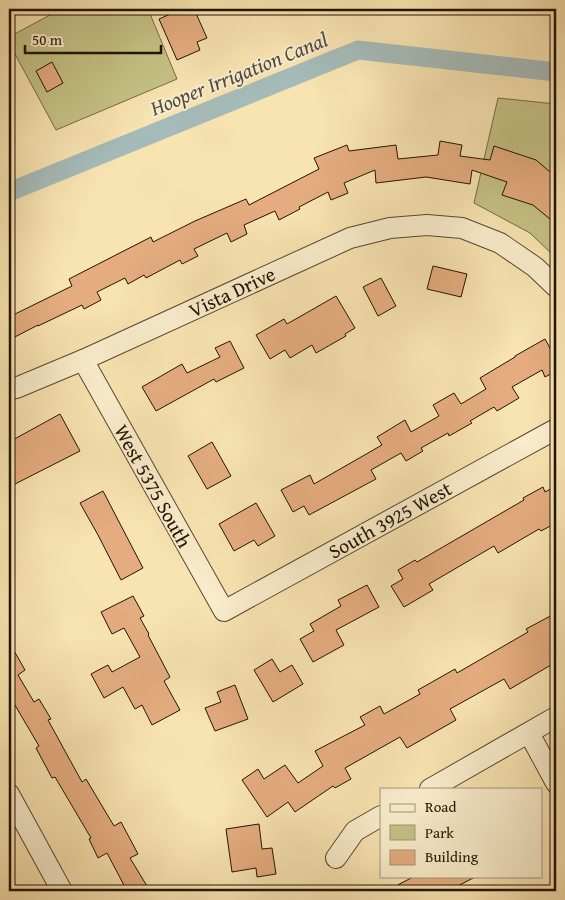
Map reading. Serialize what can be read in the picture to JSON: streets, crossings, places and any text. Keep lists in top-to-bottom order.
{
  "streets": {
    "street": ["Vista Drive", "West 5375 South", "South 3925 West"]
  },
  "crossings": [
    ["Vista Drive", "West 5375 South"],
    ["West 5375 South", "South 3925 West"]
  ],
  "water": ["Hooper Irrigation Canal"],
  "legend": ["Road", "Park", "Building"],
  "scale_bar": "50 m"
}
